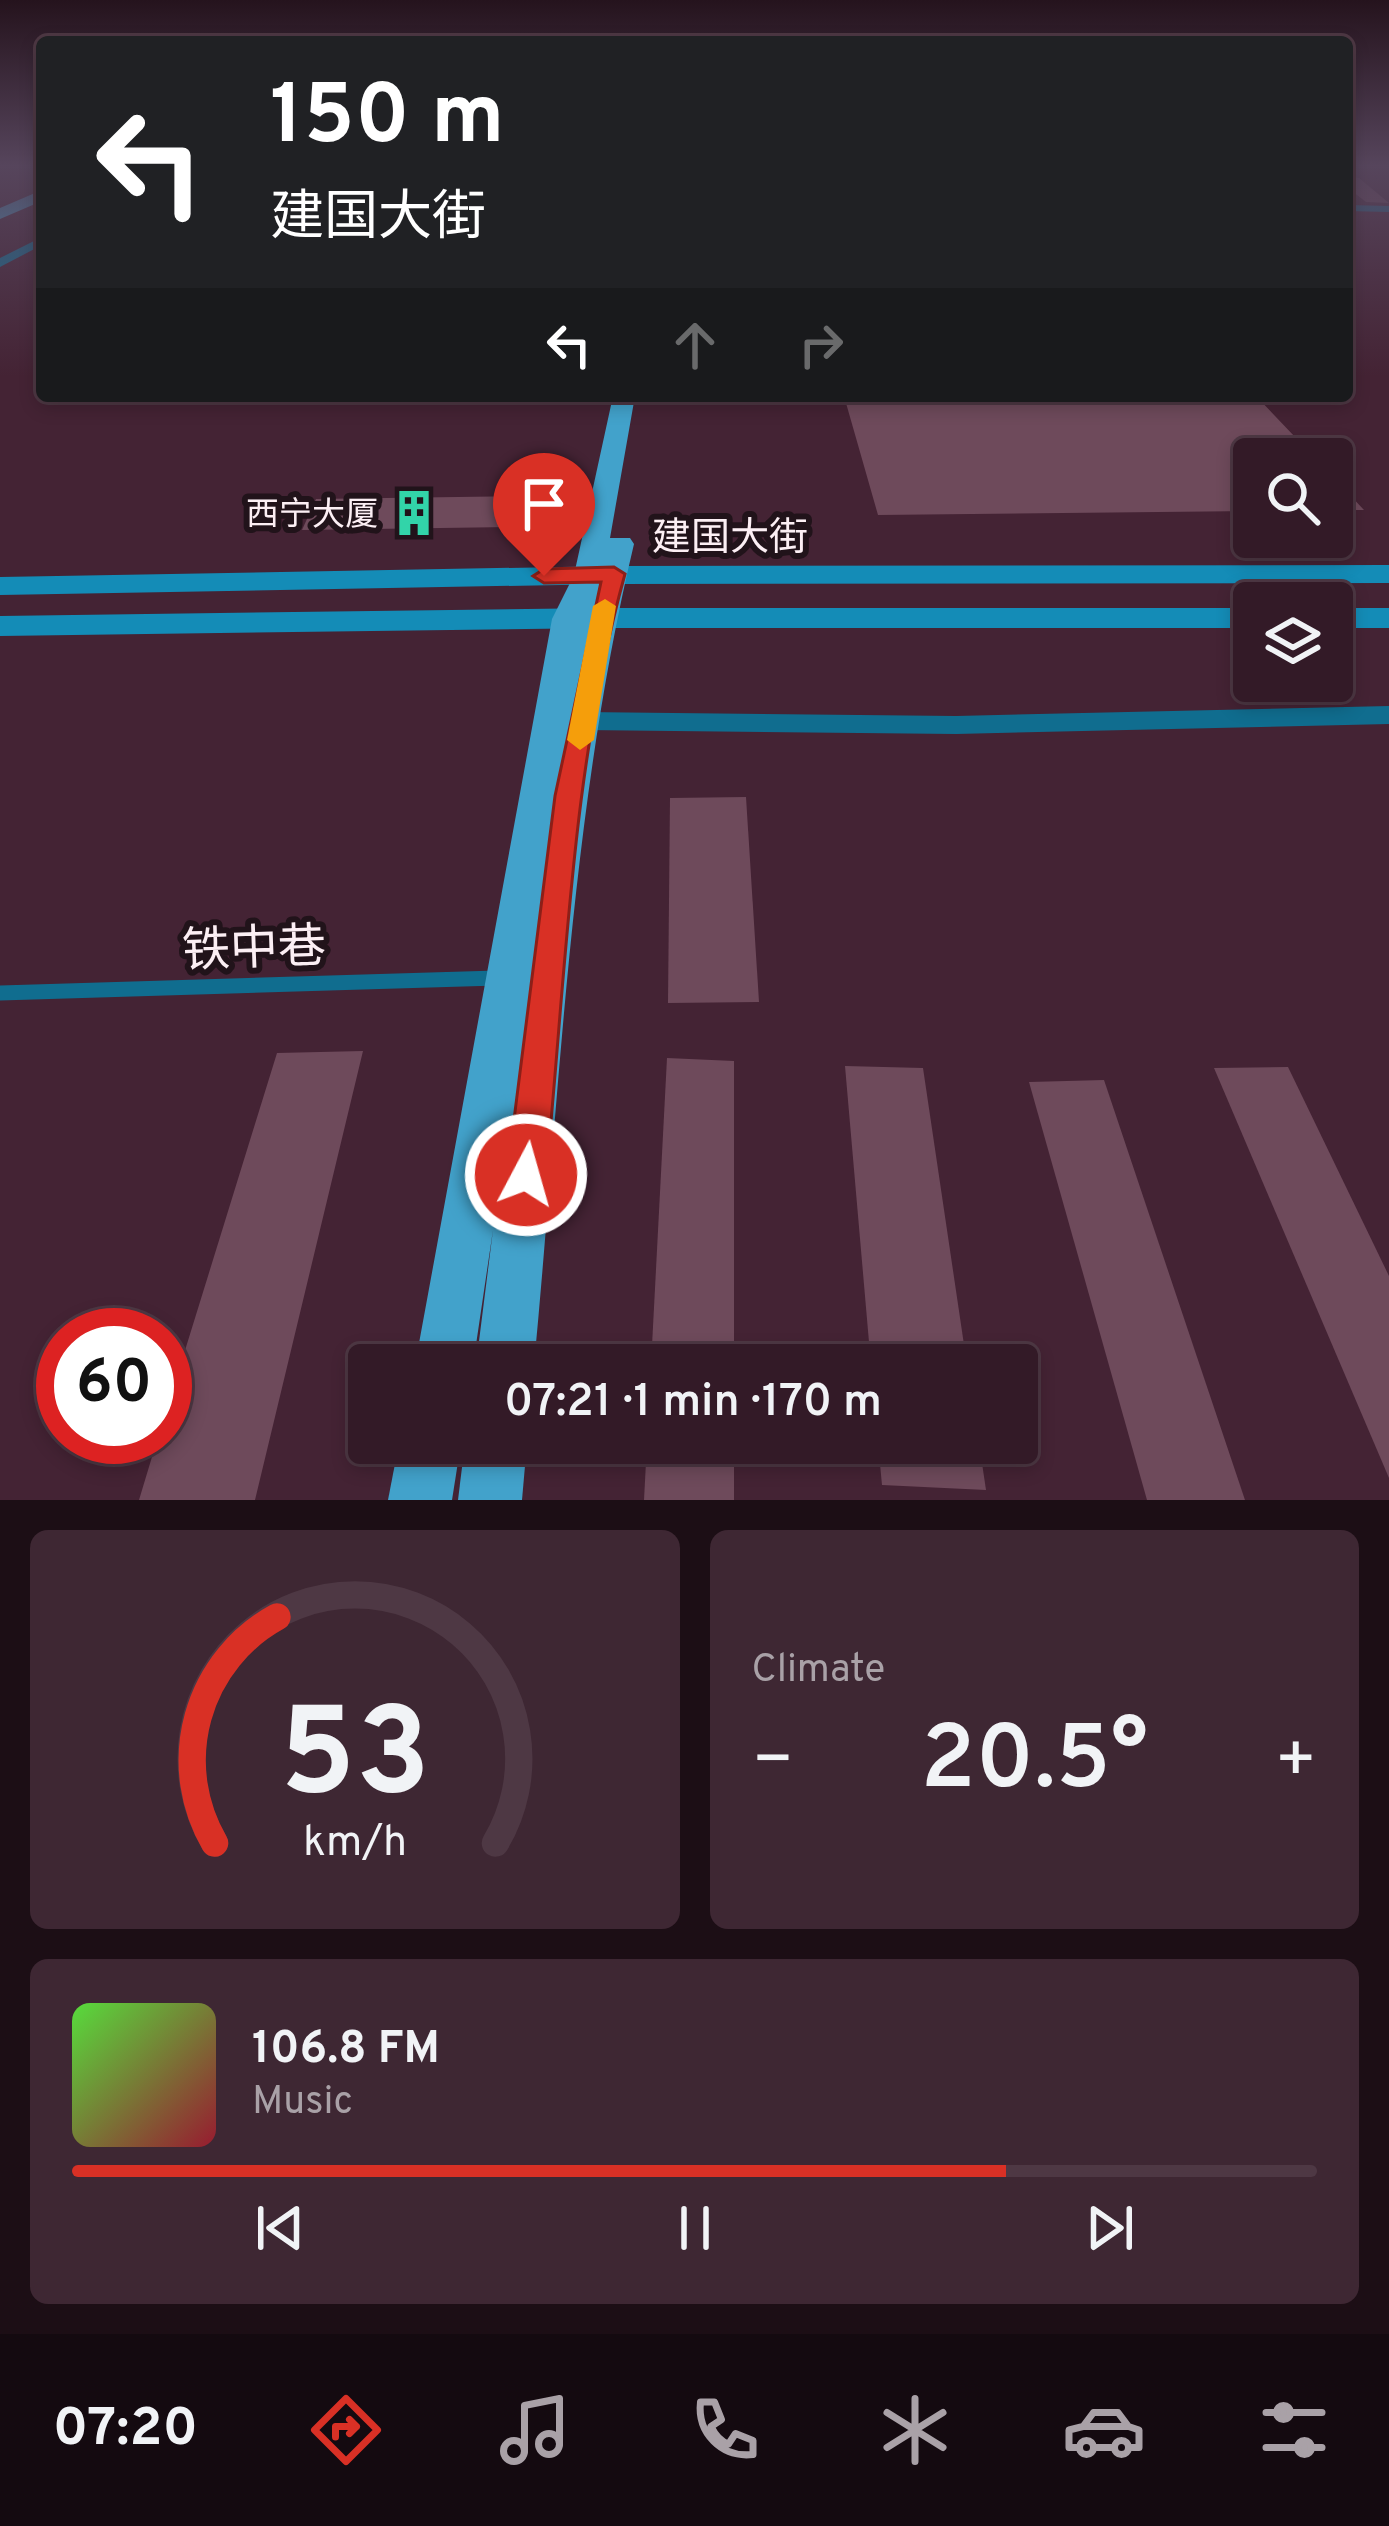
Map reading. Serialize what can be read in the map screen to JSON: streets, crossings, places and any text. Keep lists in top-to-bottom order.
{
  "streets": {
    "street": ["建国大街"],
    "lane": ["铁中巷"]
  },
  "places": {
    "building": ["西宁大厦"]
  },
  "page": {
    "turn": ["150 m", "建国大街"],
    "limit": "60",
    "trip": "07:21 · 1 min · 170 m",
    "tile": "Climate",
    "heat": ["−", "20.5°", "+"],
    "song": ["106.8 FM", "Music"],
    "tabs": "07:20",
    "gauge": ["53", "km/h"]
  }
}
